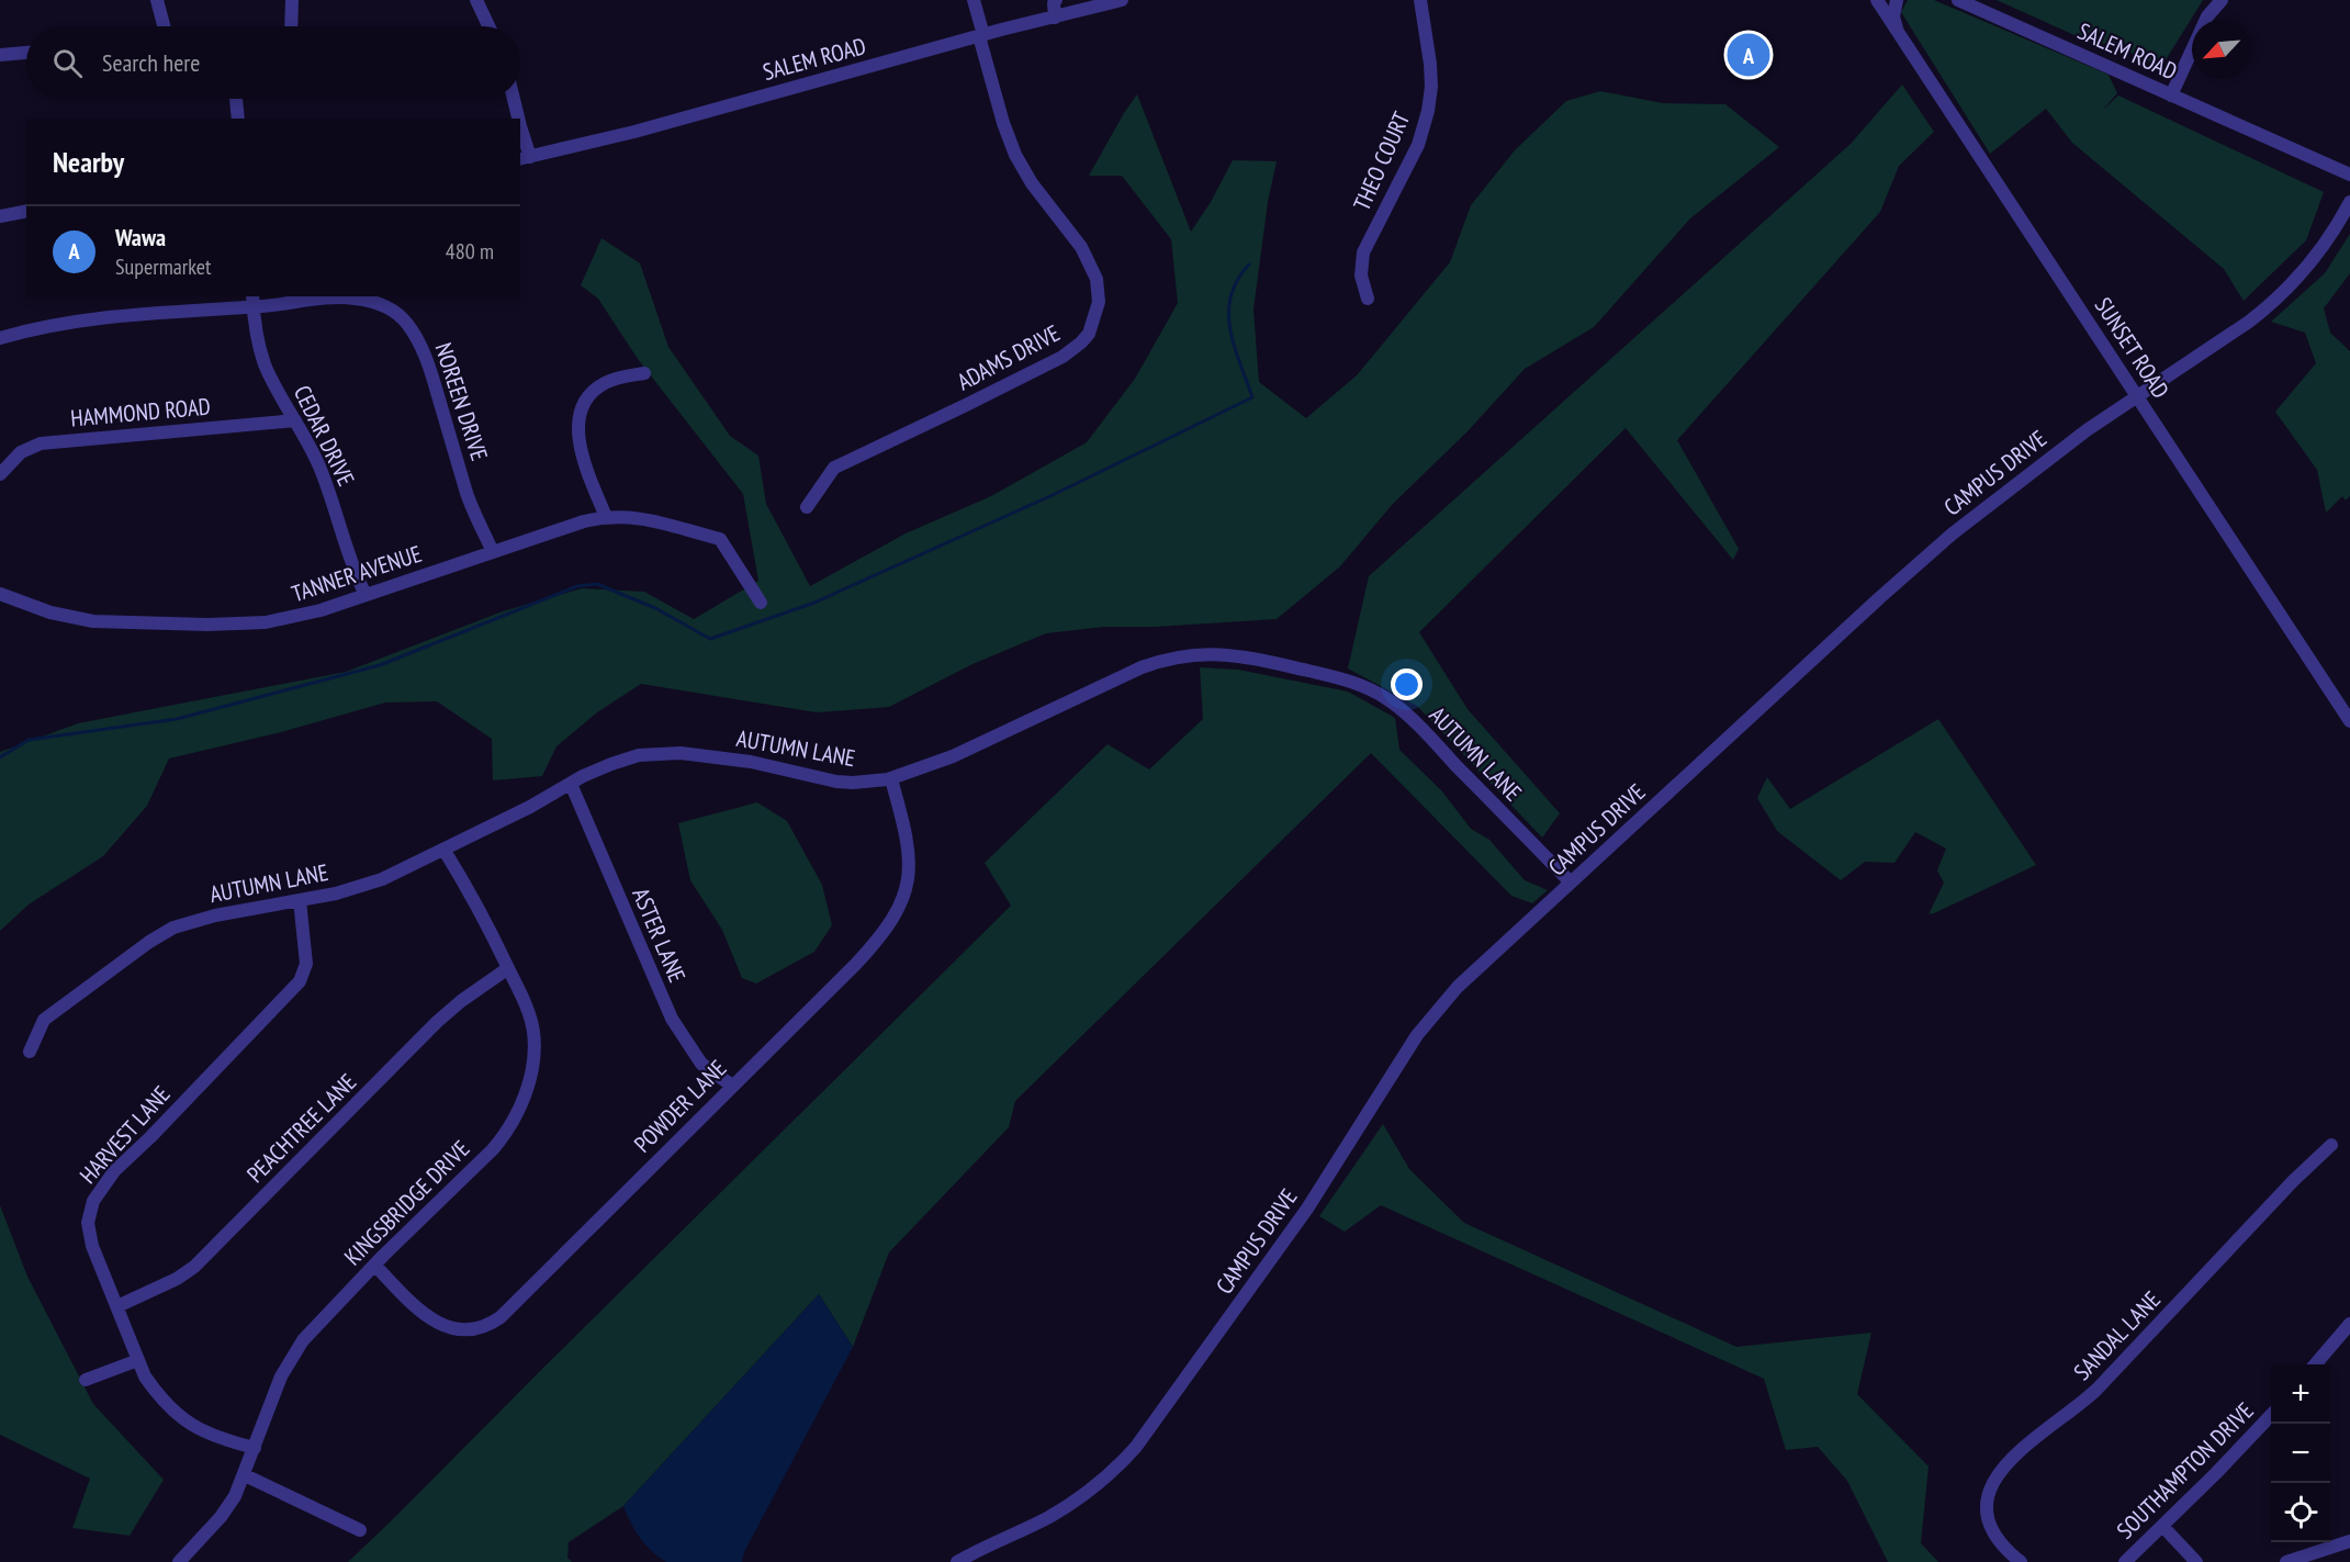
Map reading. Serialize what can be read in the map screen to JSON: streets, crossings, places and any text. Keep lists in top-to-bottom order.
{
  "streets": {
    "street": [
      "SALEM ROAD",
      "THEO COURT",
      "SUNSET ROAD",
      "ADAMS DRIVE",
      "NOREEN DRIVE",
      "HAMMOND ROAD",
      "CEDAR DRIVE",
      "CAMPUS DRIVE",
      "TANNER AVENUE",
      "AUTUMN LANE",
      "ASTER LANE",
      "POWDER LANE",
      "PEACHTREE LANE",
      "HARVEST LANE",
      "KINGSBRIDGE DRIVE",
      "SANDAL LANE",
      "SOUTHAMPTON DRIVE"
    ]
  },
  "crossings": [
    ["SALEM ROAD", "ADAMS DRIVE"],
    ["SUNSET ROAD", "CAMPUS DRIVE"],
    ["NOREEN DRIVE", "CEDAR DRIVE"],
    ["NOREEN DRIVE", "TANNER AVENUE"],
    ["HAMMOND ROAD", "CEDAR DRIVE"],
    ["CEDAR DRIVE", "TANNER AVENUE"],
    ["CAMPUS DRIVE", "AUTUMN LANE"],
    ["AUTUMN LANE", "ASTER LANE"],
    ["AUTUMN LANE", "POWDER LANE"],
    ["AUTUMN LANE", "HARVEST LANE"],
    ["AUTUMN LANE", "KINGSBRIDGE DRIVE"],
    ["ASTER LANE", "POWDER LANE"],
    ["POWDER LANE", "KINGSBRIDGE DRIVE"],
    ["PEACHTREE LANE", "HARVEST LANE"],
    ["PEACHTREE LANE", "KINGSBRIDGE DRIVE"],
    ["HARVEST LANE", "KINGSBRIDGE DRIVE"]
  ],
  "north": "bottom left",
  "page": {
    "search": "Search here",
    "pins": "A",
    "heading": "Nearby",
    "list": [
      {
        "mark": "A",
        "name": "Wawa",
        "note": "Supermarket",
        "value": "480 m"
      }
    ],
    "map_buttons": ["+", "−"]
  }
}
